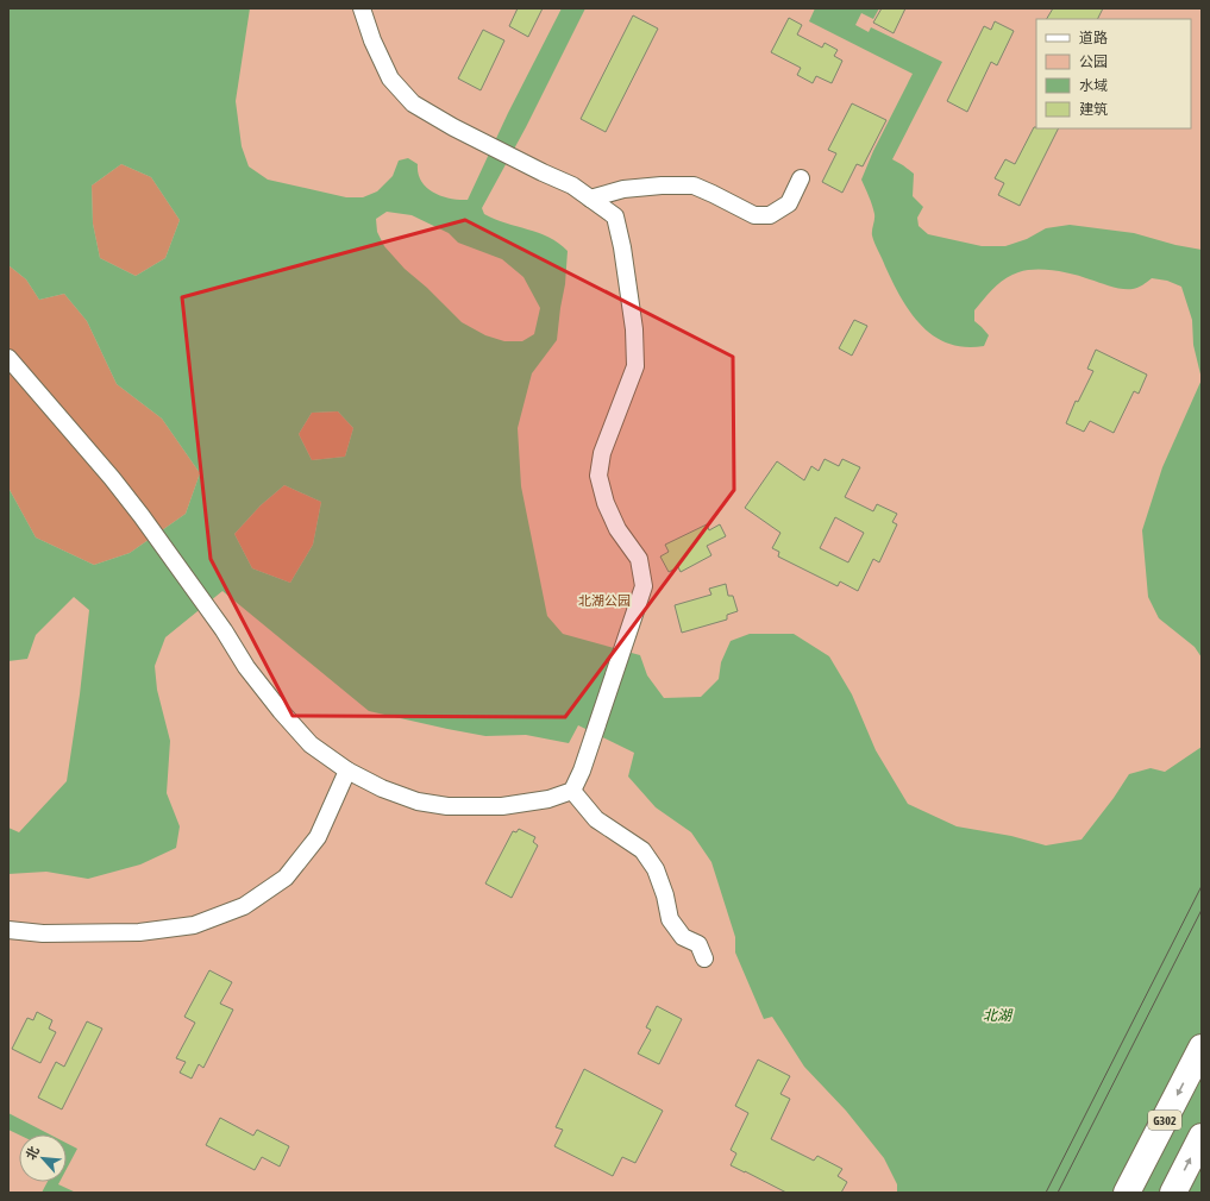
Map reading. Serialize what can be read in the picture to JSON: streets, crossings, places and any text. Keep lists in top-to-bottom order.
{
  "streets": {
    "highway": ["G302"]
  },
  "water": ["北湖"],
  "parks": ["北湖公园"],
  "legend": [
    "道路",
    "公园",
    "水域",
    "建筑"
  ],
  "north": "top left"
}
